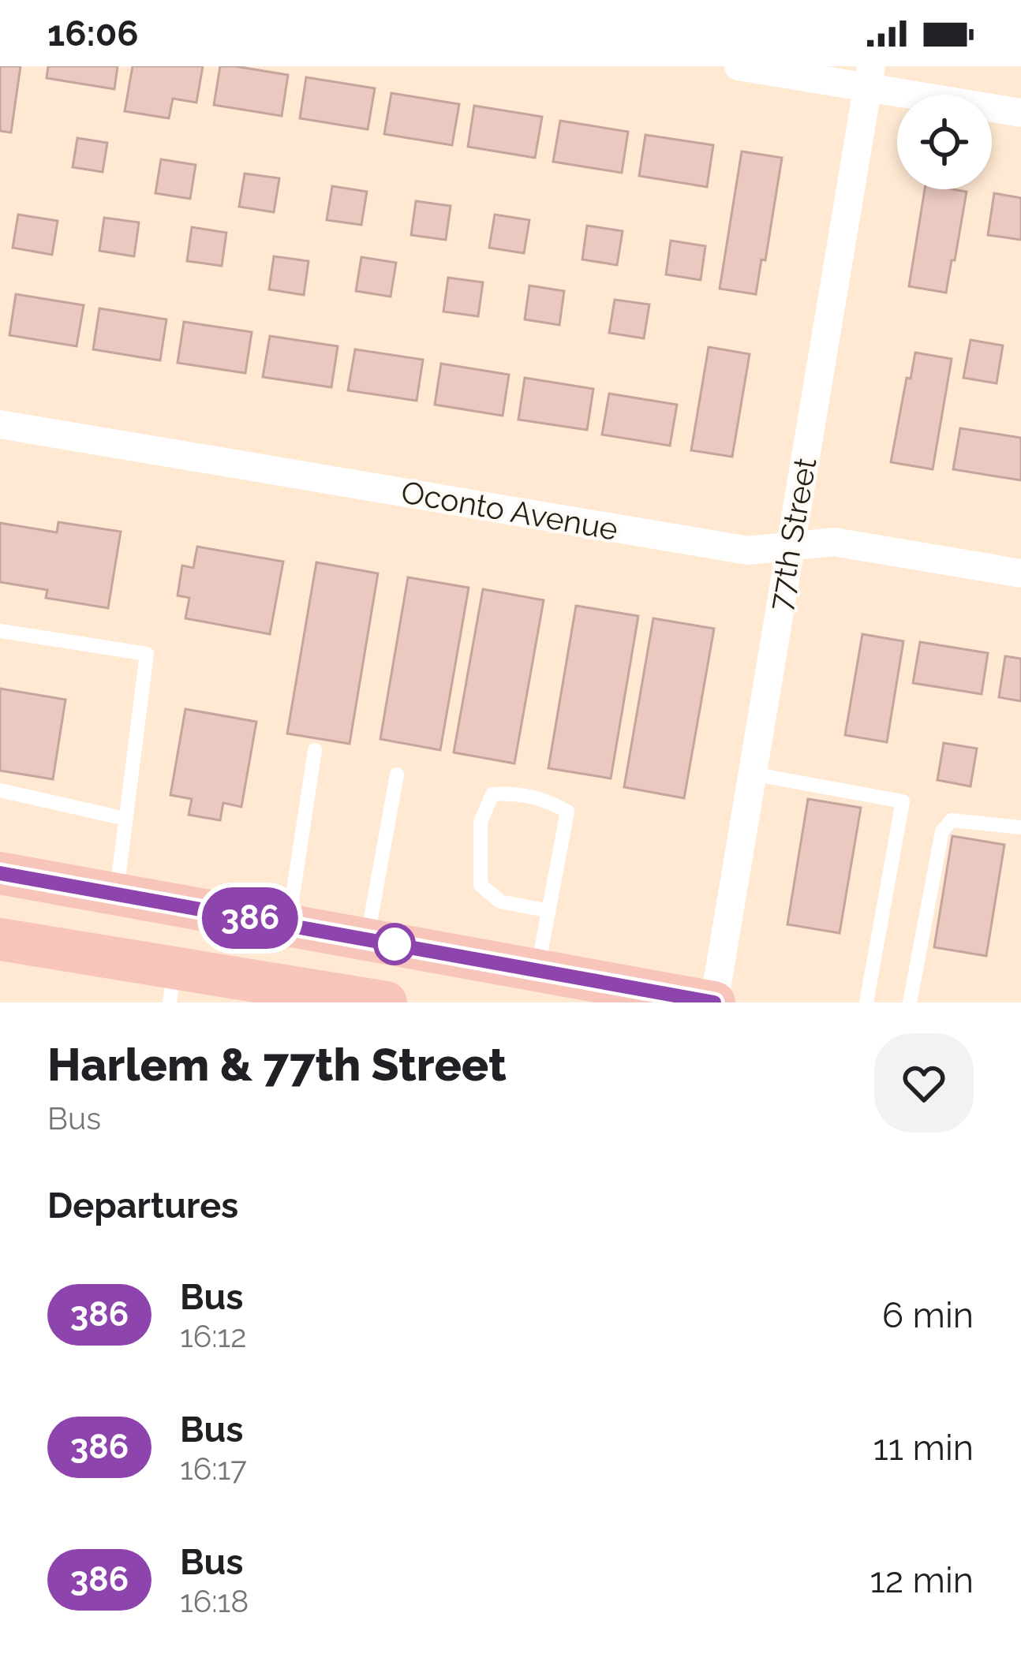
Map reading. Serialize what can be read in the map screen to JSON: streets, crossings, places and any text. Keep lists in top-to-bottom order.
{
  "streets": {
    "street": ["Oconto Avenue", "77th Street"]
  },
  "crossings": [
    ["Oconto Avenue", "77th Street"]
  ],
  "lines": ["bus line 386"],
  "page": {
    "status": "16:06",
    "on_map": "386",
    "heading": [
      ["Harlem & 77th Street", "Bus"],
      "Departures"
    ],
    "list": [
      {
        "mark": "386",
        "name": "Bus",
        "note": "16:12",
        "value": "6 min"
      },
      {
        "mark": "386",
        "name": "Bus",
        "note": "16:17",
        "value": "11 min"
      },
      {
        "mark": "386",
        "name": "Bus",
        "note": "16:18",
        "value": "12 min"
      }
    ]
  }
}
